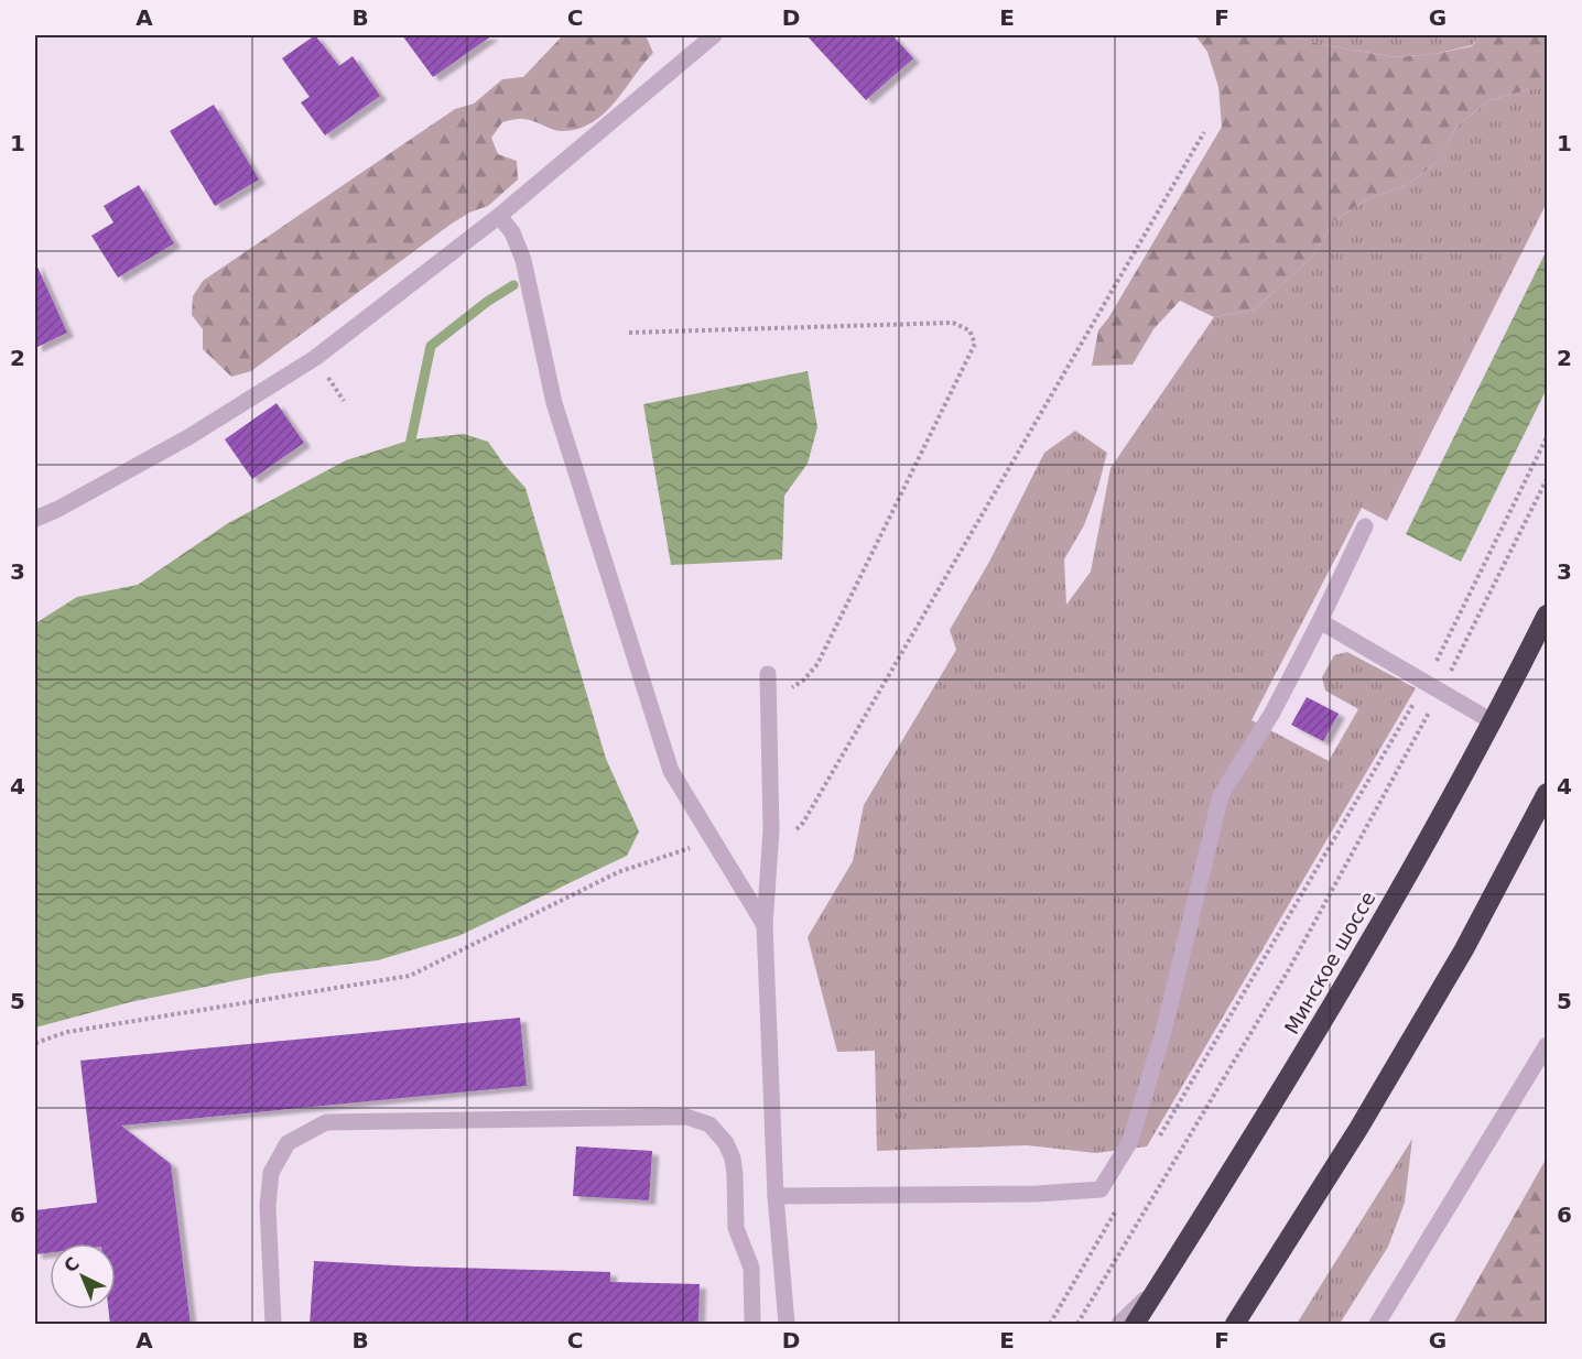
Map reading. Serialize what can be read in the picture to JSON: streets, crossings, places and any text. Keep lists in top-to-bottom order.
{
  "streets": {
    "highway": ["Минское шоссе"]
  },
  "north": "top left",
  "grid": {
    "columns": [
      "A",
      "B",
      "C",
      "D",
      "E",
      "F",
      "G"
    ],
    "rows": [
      "1",
      "2",
      "3",
      "4",
      "5",
      "6"
    ]
  }
}
